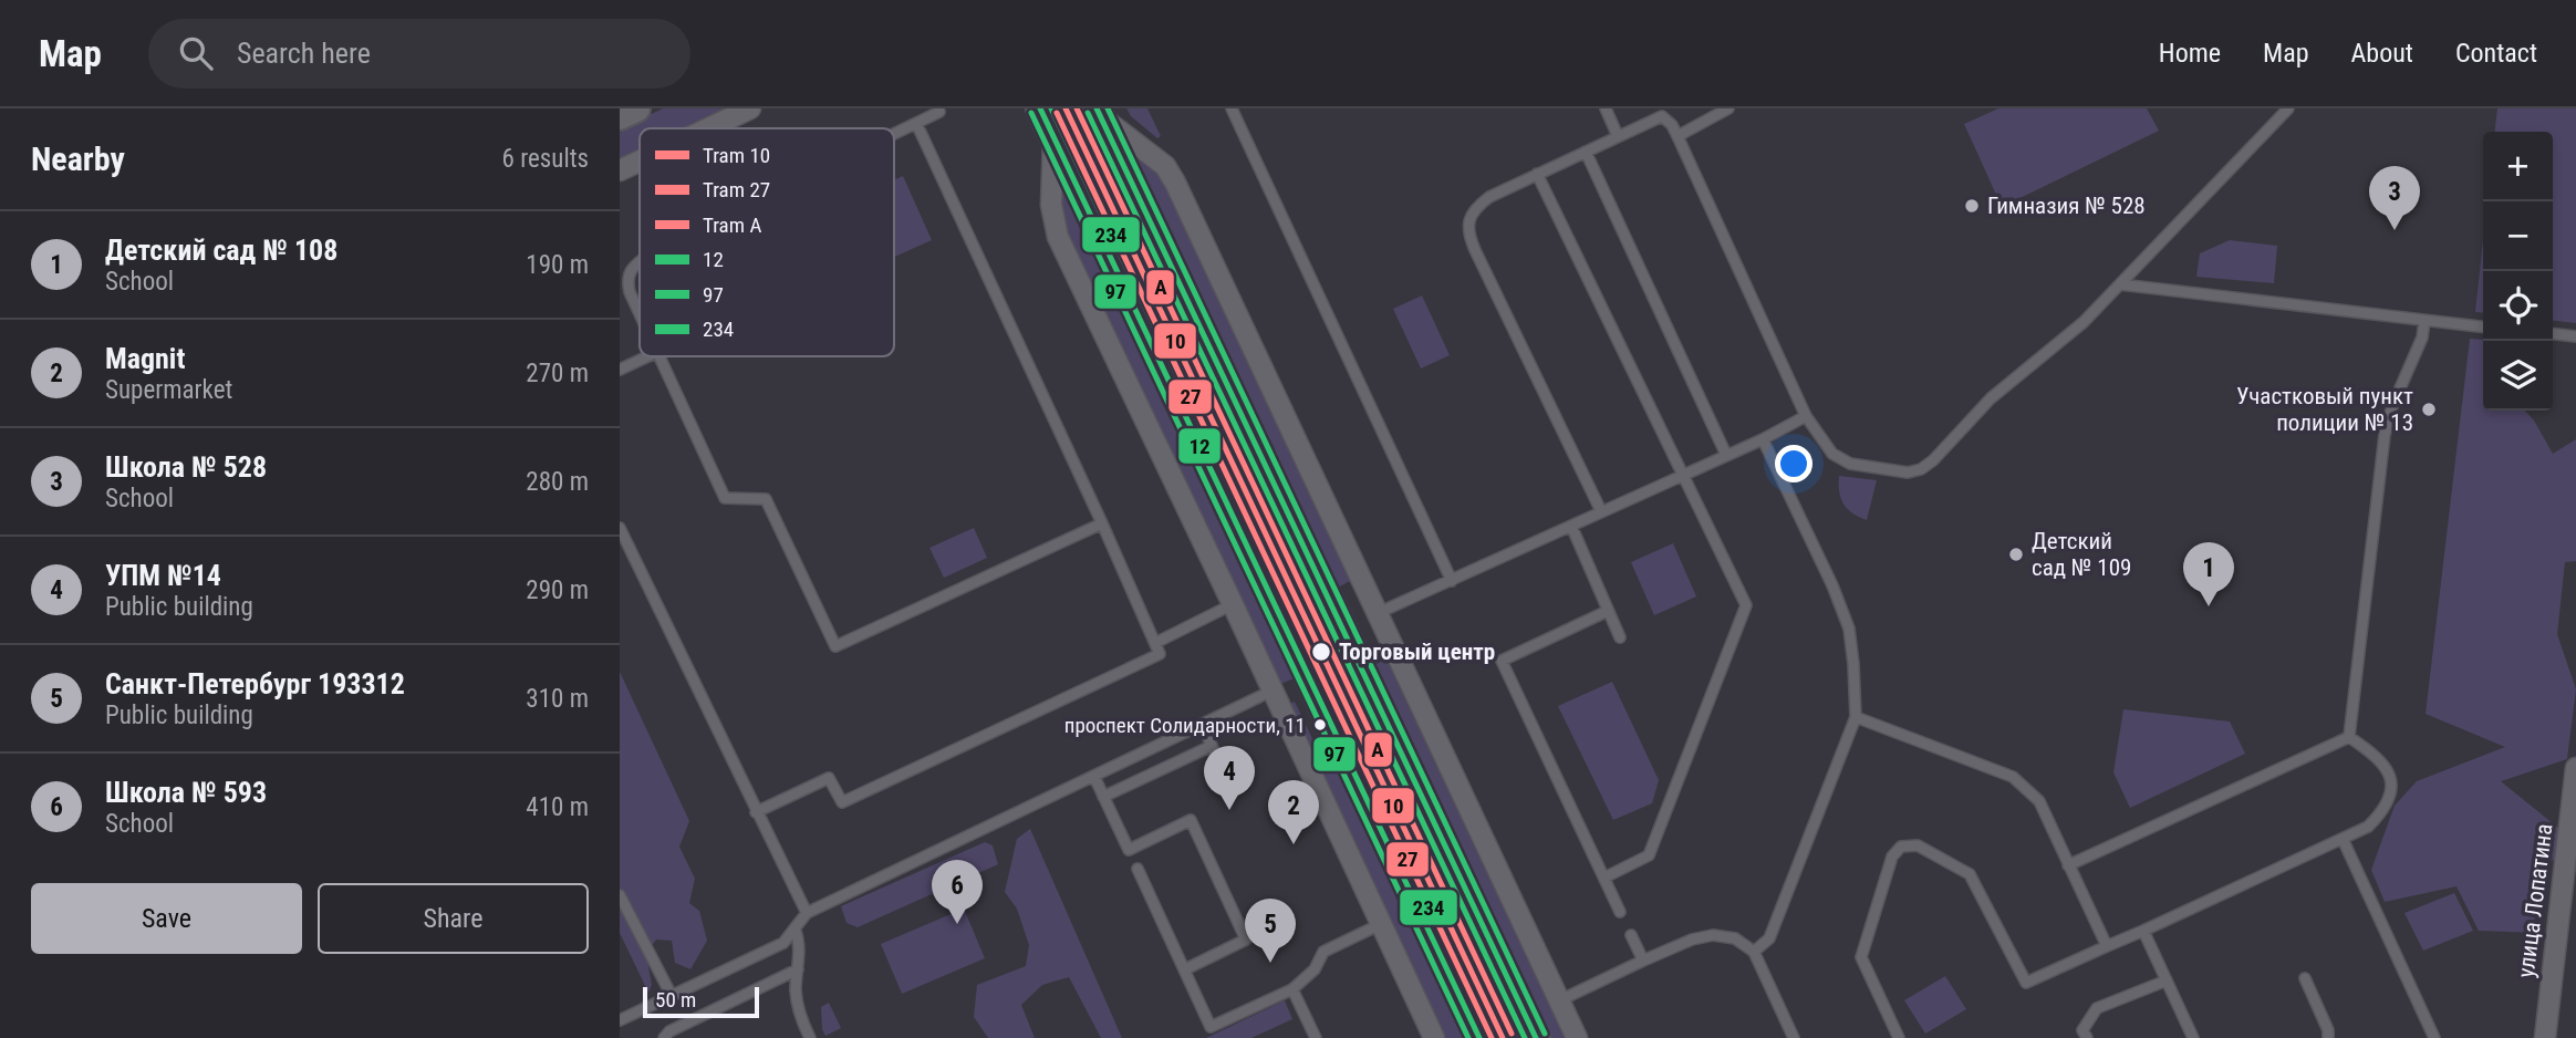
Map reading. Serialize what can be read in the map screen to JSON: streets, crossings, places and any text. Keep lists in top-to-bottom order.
{
  "streets": {
    "street": ["улица Лопатина"]
  },
  "places": [
    "Гимназия № 528",
    "Участковый пункт полиции № 13",
    "Детский сад № 109",
    "Торговый центр",
    "проспект Солидарности, 11"
  ],
  "lines": [
    "tram line 10",
    "tram line А",
    "transit line 12",
    "transit line 234",
    "tram line 27",
    "transit line 97"
  ],
  "legend": [
    "Tram 10",
    "Tram 27",
    "Tram А",
    "12",
    "97",
    "234"
  ],
  "scale_bar": "50 m",
  "page": {
    "header": "Map",
    "search": "Search here",
    "nav": [
      "Home",
      "Map",
      "About",
      "Contact"
    ],
    "heading": ["Nearby", "6 results"],
    "map_buttons": ["+", "−"],
    "pins": [
      "3",
      "1",
      "4",
      "2",
      "6",
      "5"
    ],
    "list": [
      {
        "mark": "1",
        "name": "Детский сад № 108",
        "note": "School",
        "value": "190 m"
      },
      {
        "mark": "2",
        "name": "Magnit",
        "note": "Supermarket",
        "value": "270 m"
      },
      {
        "mark": "3",
        "name": "Школа № 528",
        "note": "School",
        "value": "280 m"
      },
      {
        "mark": "4",
        "name": "УПМ №14",
        "note": "Public building",
        "value": "290 m"
      },
      {
        "mark": "5",
        "name": "Санкт-Петербург 193312",
        "note": "Public building",
        "value": "310 m"
      },
      {
        "mark": "6",
        "name": "Школа № 593",
        "note": "School",
        "value": "410 m"
      }
    ],
    "buttons": ["Save", "Share"],
    "scale": "50 m"
  }
}
